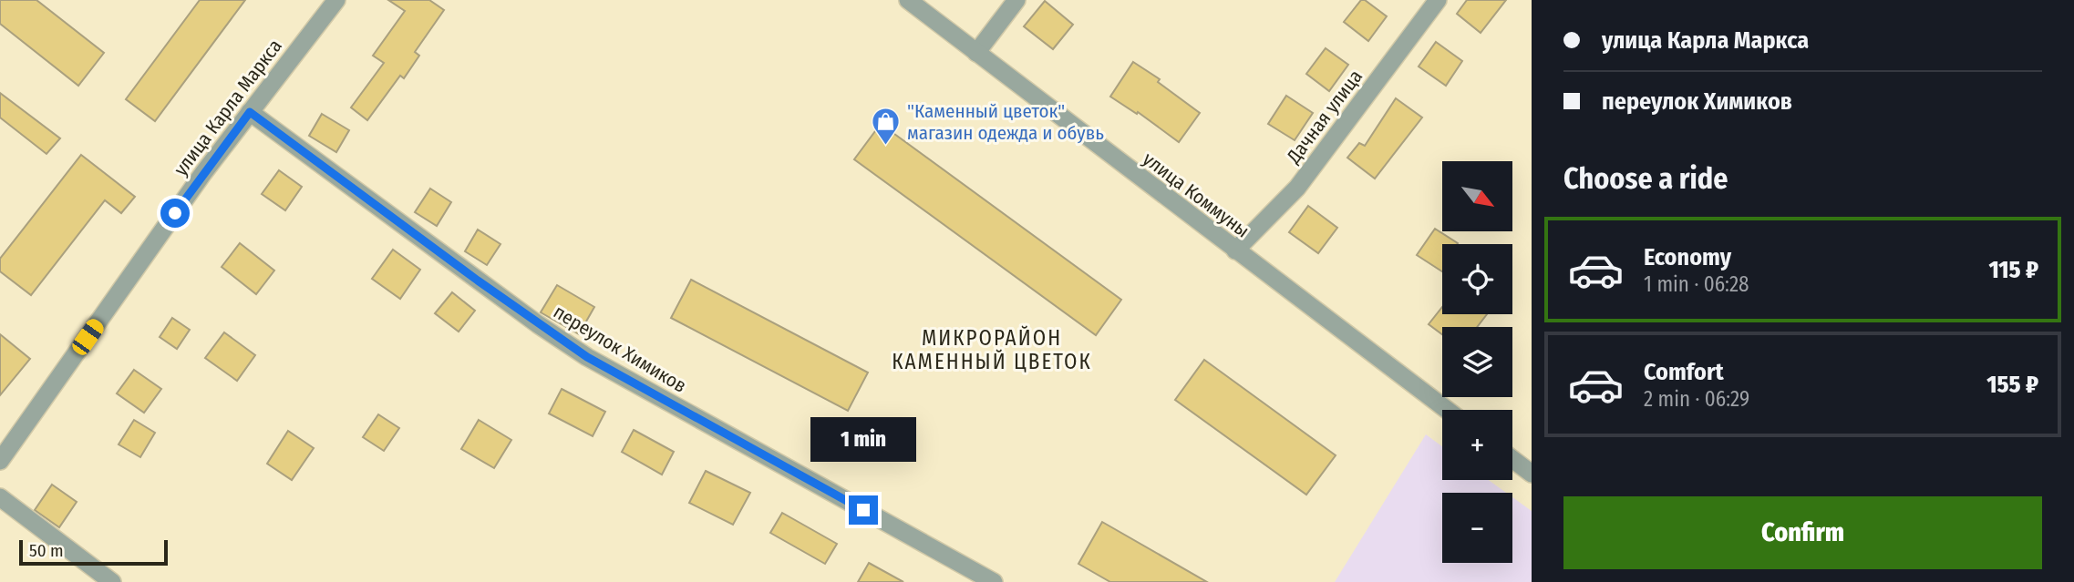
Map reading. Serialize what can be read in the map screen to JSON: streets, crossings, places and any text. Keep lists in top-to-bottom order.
{
  "streets": {
    "street": [
      "улица Карла Маркса",
      "Дачная улица",
      "улица Коммуны",
      "переулок Химиков"
    ]
  },
  "crossings": [
    ["улица Карла Маркса", "переулок Химиков"],
    ["Дачная улица", "улица Коммуны"]
  ],
  "districts": ["МИКРОРАЙОН КАМЕННЫЙ ЦВЕТОК"],
  "places": {
    "shop": ["\"Каменный цветок\" магазин одежда и обувь"]
  },
  "scale_bar": "50 m",
  "north": "bottom right",
  "page": {
    "banner": ["улица Карла Маркса", "переулок Химиков"],
    "heading": "Choose a ride",
    "map_buttons": ["+", "−"],
    "list": [
      {
        "name": "Economy",
        "note": "1 min · 06:28",
        "value": "115 ₽"
      },
      {
        "name": "Comfort",
        "note": "2 min · 06:29",
        "value": "155 ₽"
      }
    ],
    "bubble": "1 min",
    "buttons": "Confirm",
    "scale": "50 m"
  }
}
